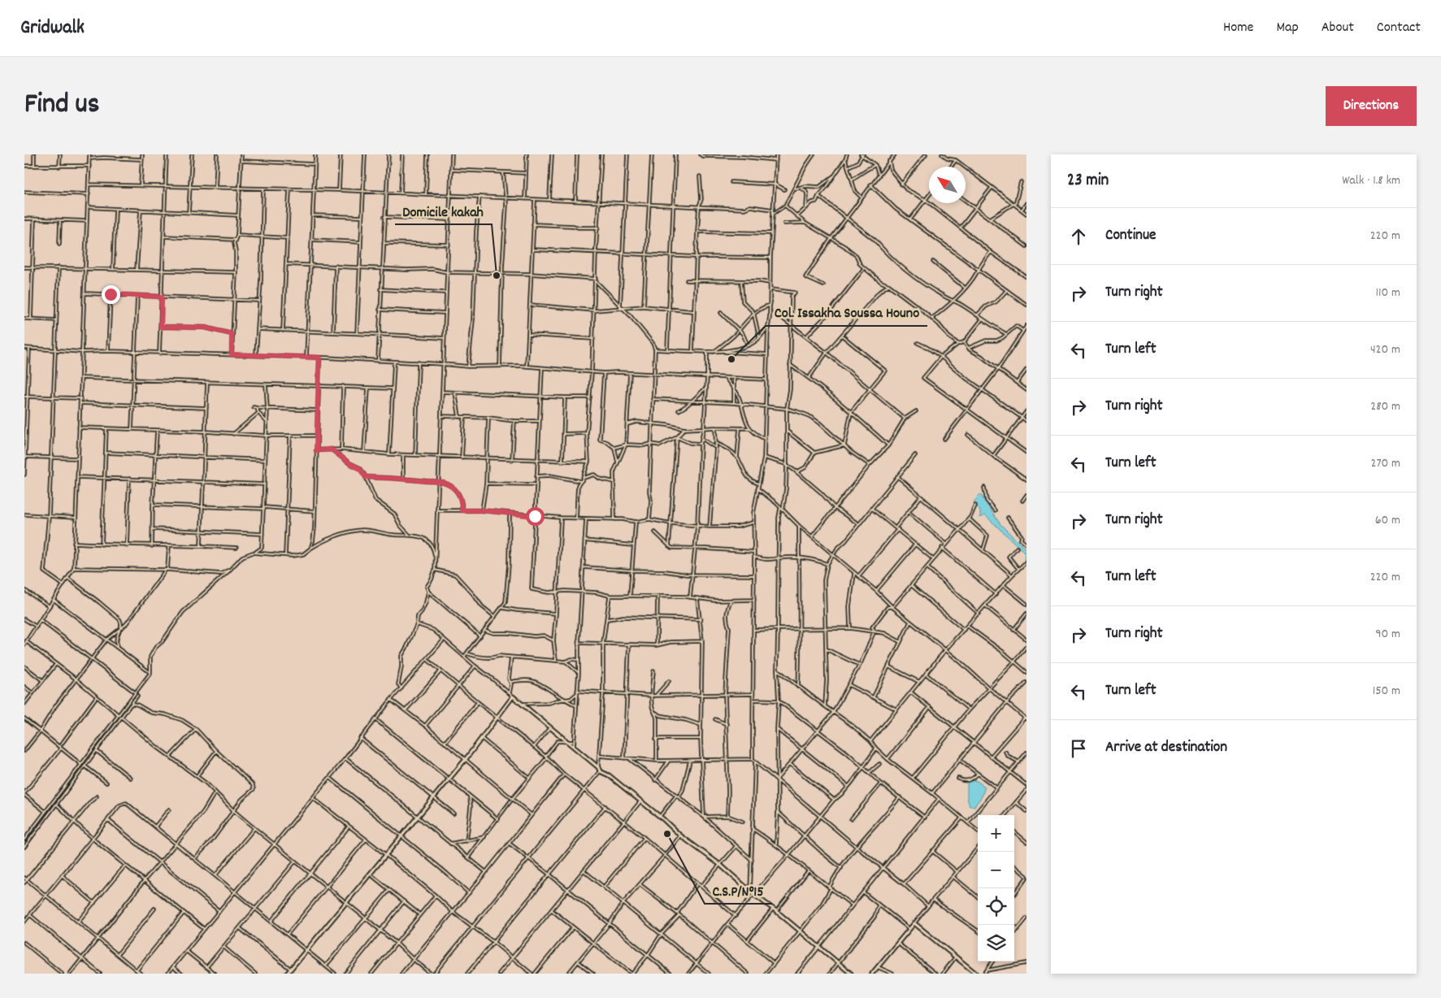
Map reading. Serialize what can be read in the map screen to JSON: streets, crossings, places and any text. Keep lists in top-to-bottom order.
{
  "places": ["Domicile kakah", "Col. Issakha Soussa Houno", "C.S.P/N°15"],
  "north": "top left",
  "page": {
    "header": "Gridwalk",
    "nav": [
      "Home",
      "Map",
      "About",
      "Contact"
    ],
    "title": "Find us",
    "buttons": "Directions",
    "heading": ["23 min", "Walk · 1.8 km"],
    "list": [
      ["Continue", "220 m"],
      ["Turn right", "110 m"],
      ["Turn left", "420 m"],
      ["Turn right", "280 m"],
      ["Turn left", "270 m"],
      ["Turn right", "60 m"],
      ["Turn left", "220 m"],
      ["Turn right", "90 m"],
      ["Turn left", "150 m"],
      "Arrive at destination"
    ],
    "map_buttons": ["+", "−"]
  }
}
